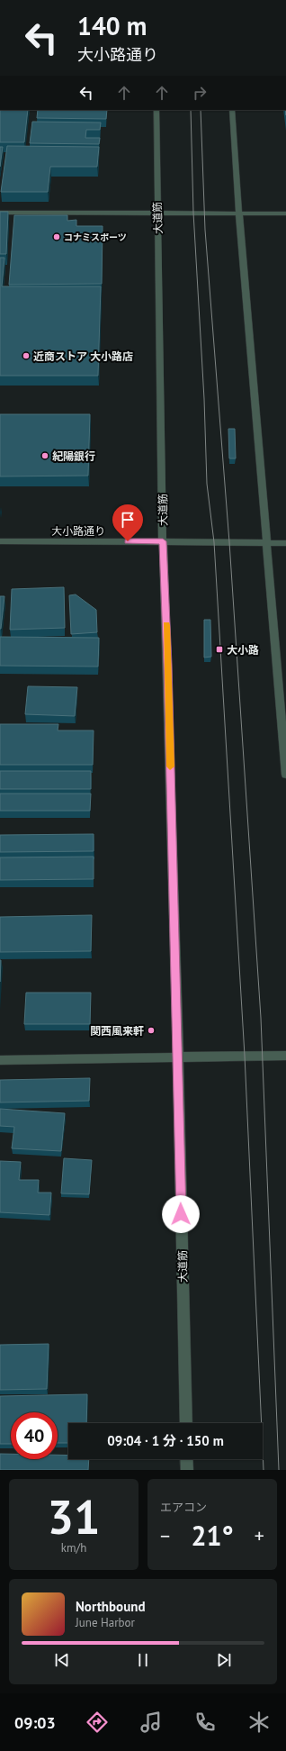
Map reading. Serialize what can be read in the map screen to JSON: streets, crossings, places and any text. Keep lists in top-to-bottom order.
{
  "streets": {
    "street": ["大道筋", "大小路通り"]
  },
  "crossings": [
    ["大道筋", "大小路通り"]
  ],
  "places": {
    "other": [
      "コナミスポーツ",
      "近商ストア 大小路店",
      "紀陽銀行",
      "関西風来軒"
    ],
    "transit": ["大小路"]
  },
  "page": {
    "turn": ["140 m", "大小路通り"],
    "limit": "40",
    "trip": "09:04 · 1 分 · 150 m",
    "tile": [
      ["31", "km/h"],
      "エアコン"
    ],
    "heat": ["−", "21°", "+"],
    "song": ["Northbound", "June Harbor"],
    "tabs": "09:03"
  }
}
